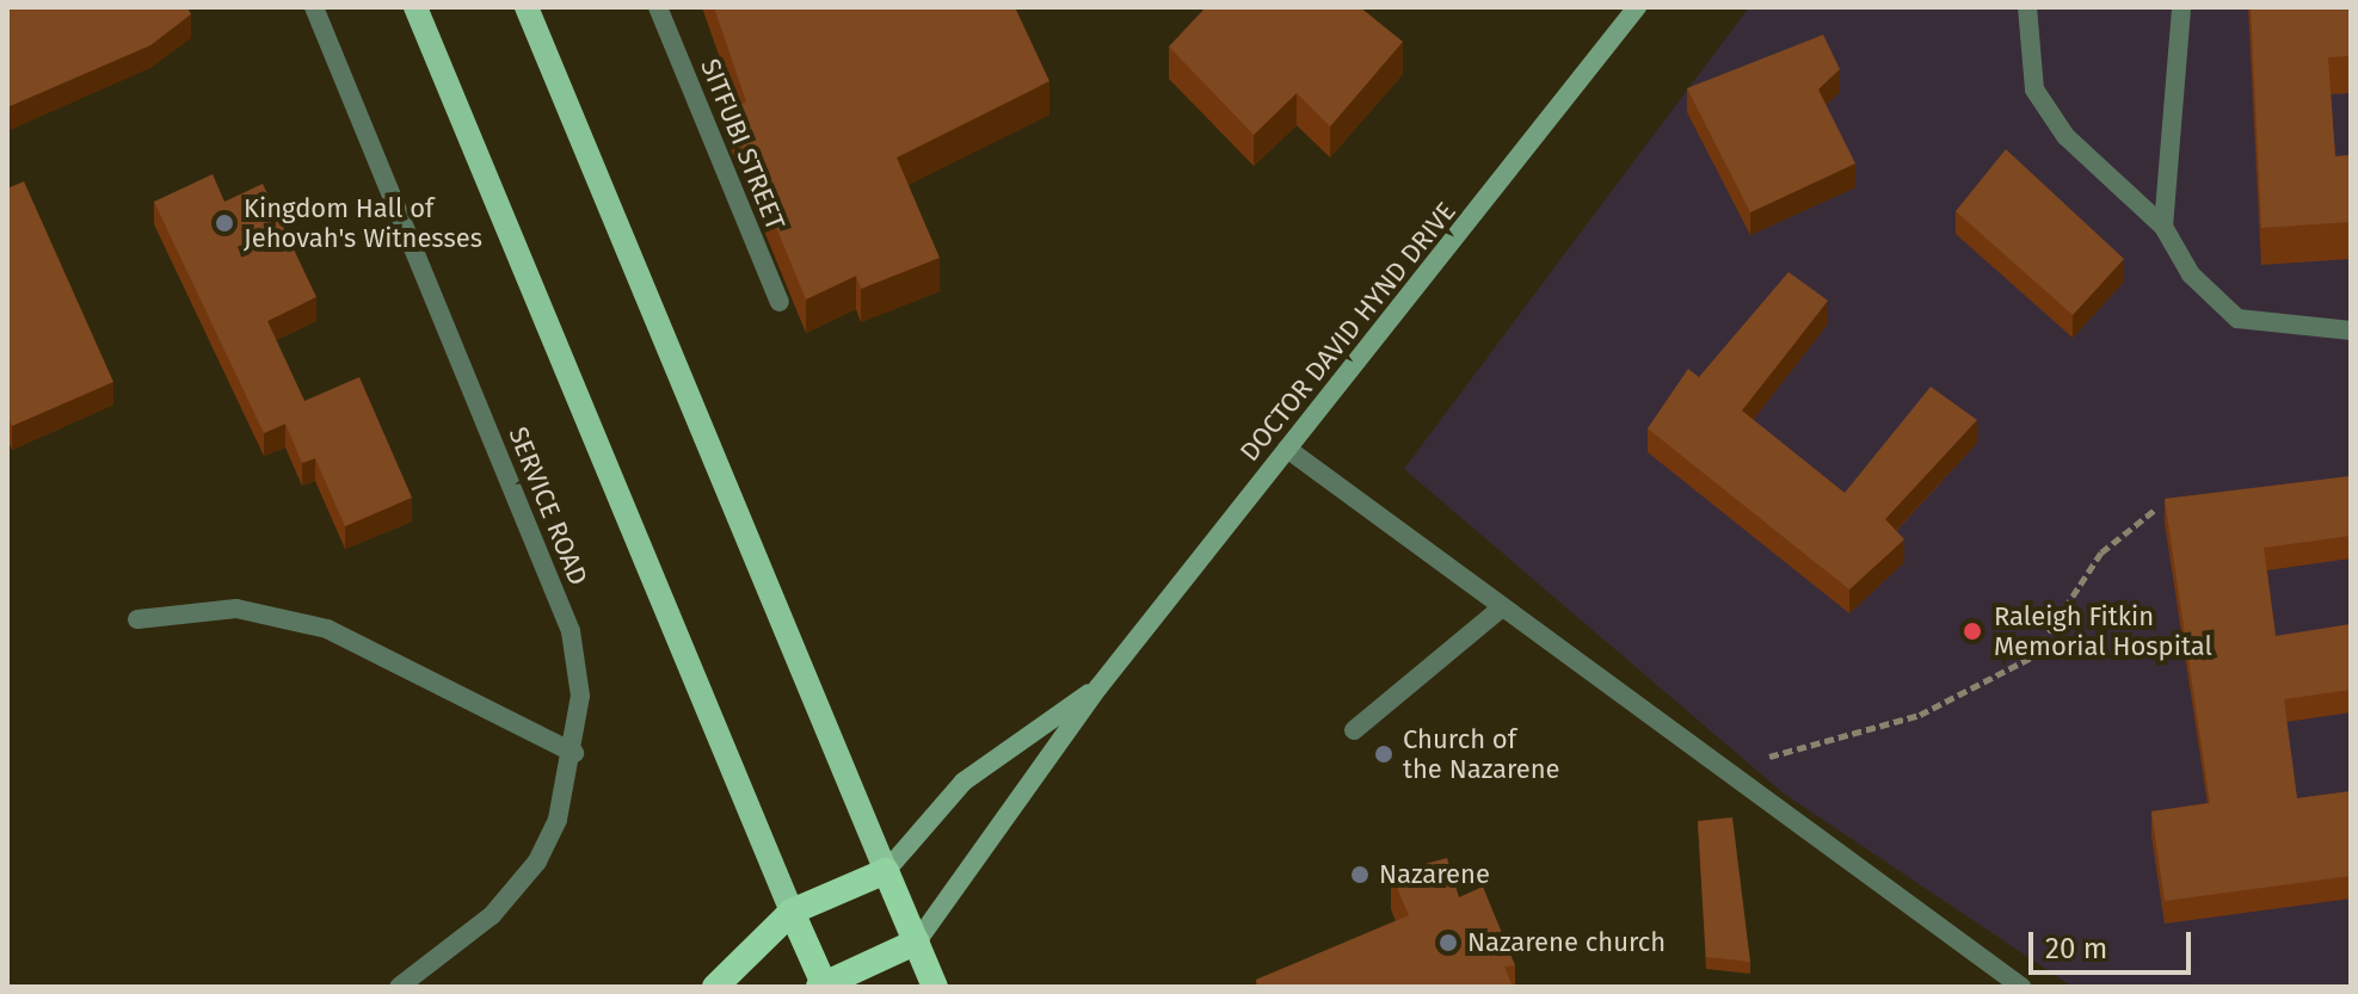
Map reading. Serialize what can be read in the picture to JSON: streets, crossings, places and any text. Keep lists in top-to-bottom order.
{
  "streets": {
    "main road": ["DOCTOR DAVID HYND DRIVE"],
    "street": ["SITFUBI STREET", "SERVICE ROAD"]
  },
  "places": [
    "Kingdom Hall of Jehovah's Witnesses",
    "Raleigh Fitkin Memorial Hospital",
    "Church of the Nazarene",
    "Nazarene",
    "Nazarene church"
  ],
  "scale_bar": "20 m"
}
